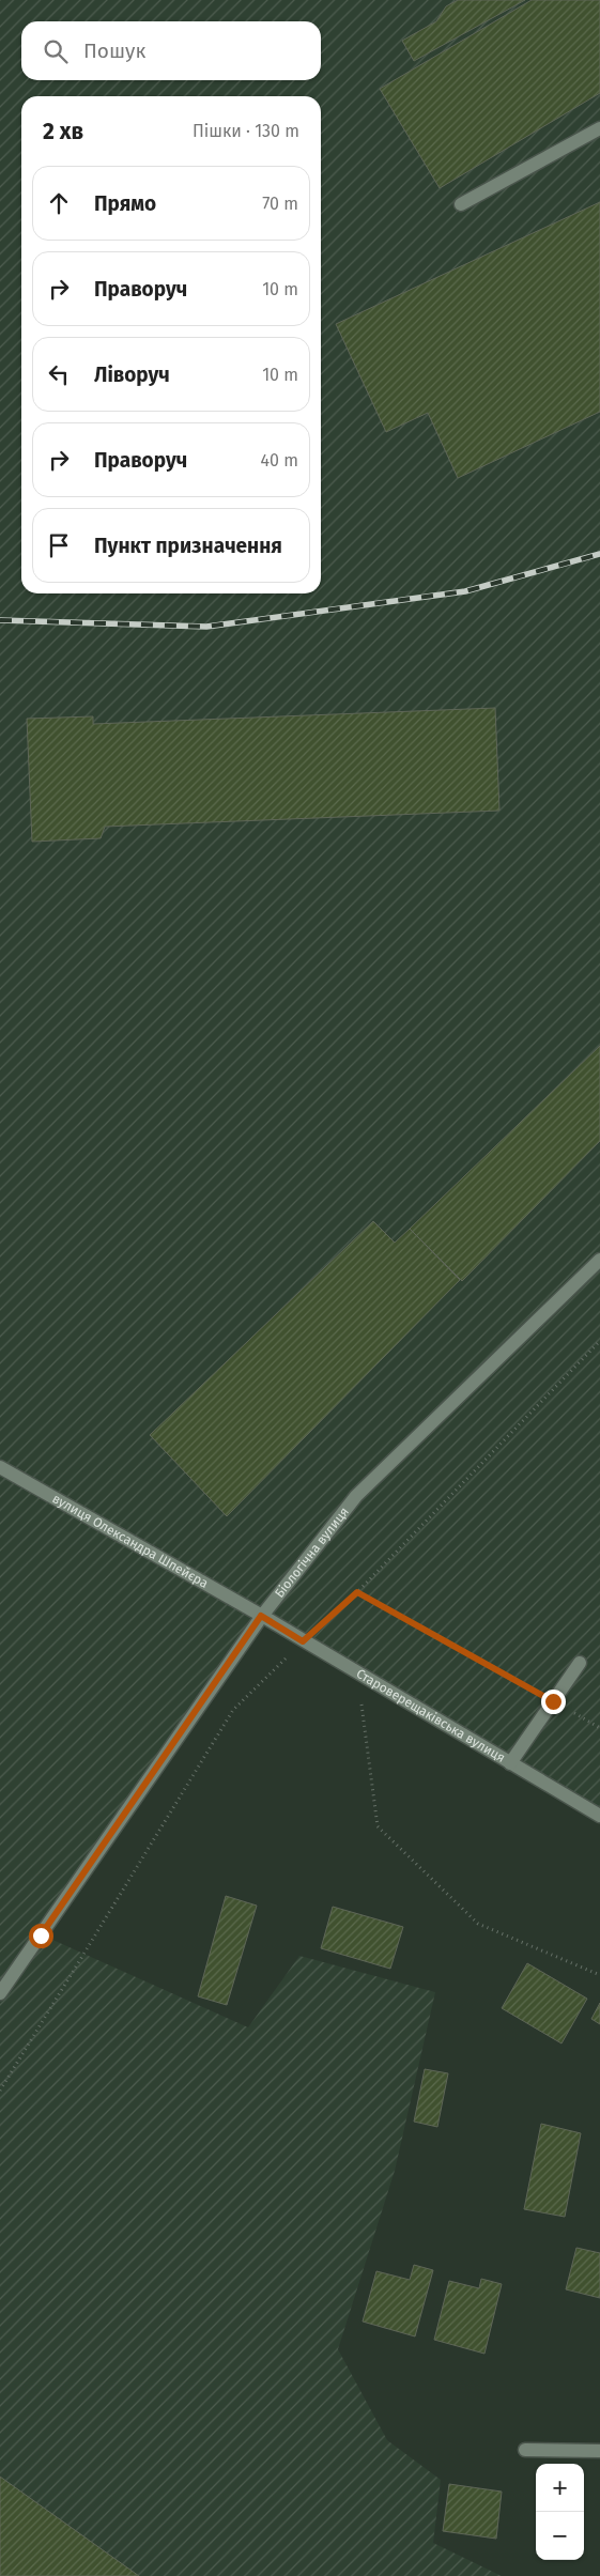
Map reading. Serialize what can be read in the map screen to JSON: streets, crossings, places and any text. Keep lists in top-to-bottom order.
{
  "streets": {
    "street": ["вулиця Олександра Шпейєра", "Біологічна вулиця", "Староверещаківська вулиця"]
  },
  "crossings": [
    ["вулиця Олександра Шпейєра", "Біологічна вулиця"],
    ["вулиця Олександра Шпейєра", "Староверещаківська вулиця"],
    ["Біологічна вулиця", "Староверещаківська вулиця"]
  ],
  "page": {
    "search": "Пошук",
    "heading": ["2 хв", "Пішки · 130 m"],
    "list": [
      ["Прямо", "70 m"],
      ["Праворуч", "10 m"],
      ["Ліворуч", "10 m"],
      ["Праворуч", "40 m"],
      "Пункт призначення"
    ],
    "map_buttons": ["+", "−"]
  }
}
